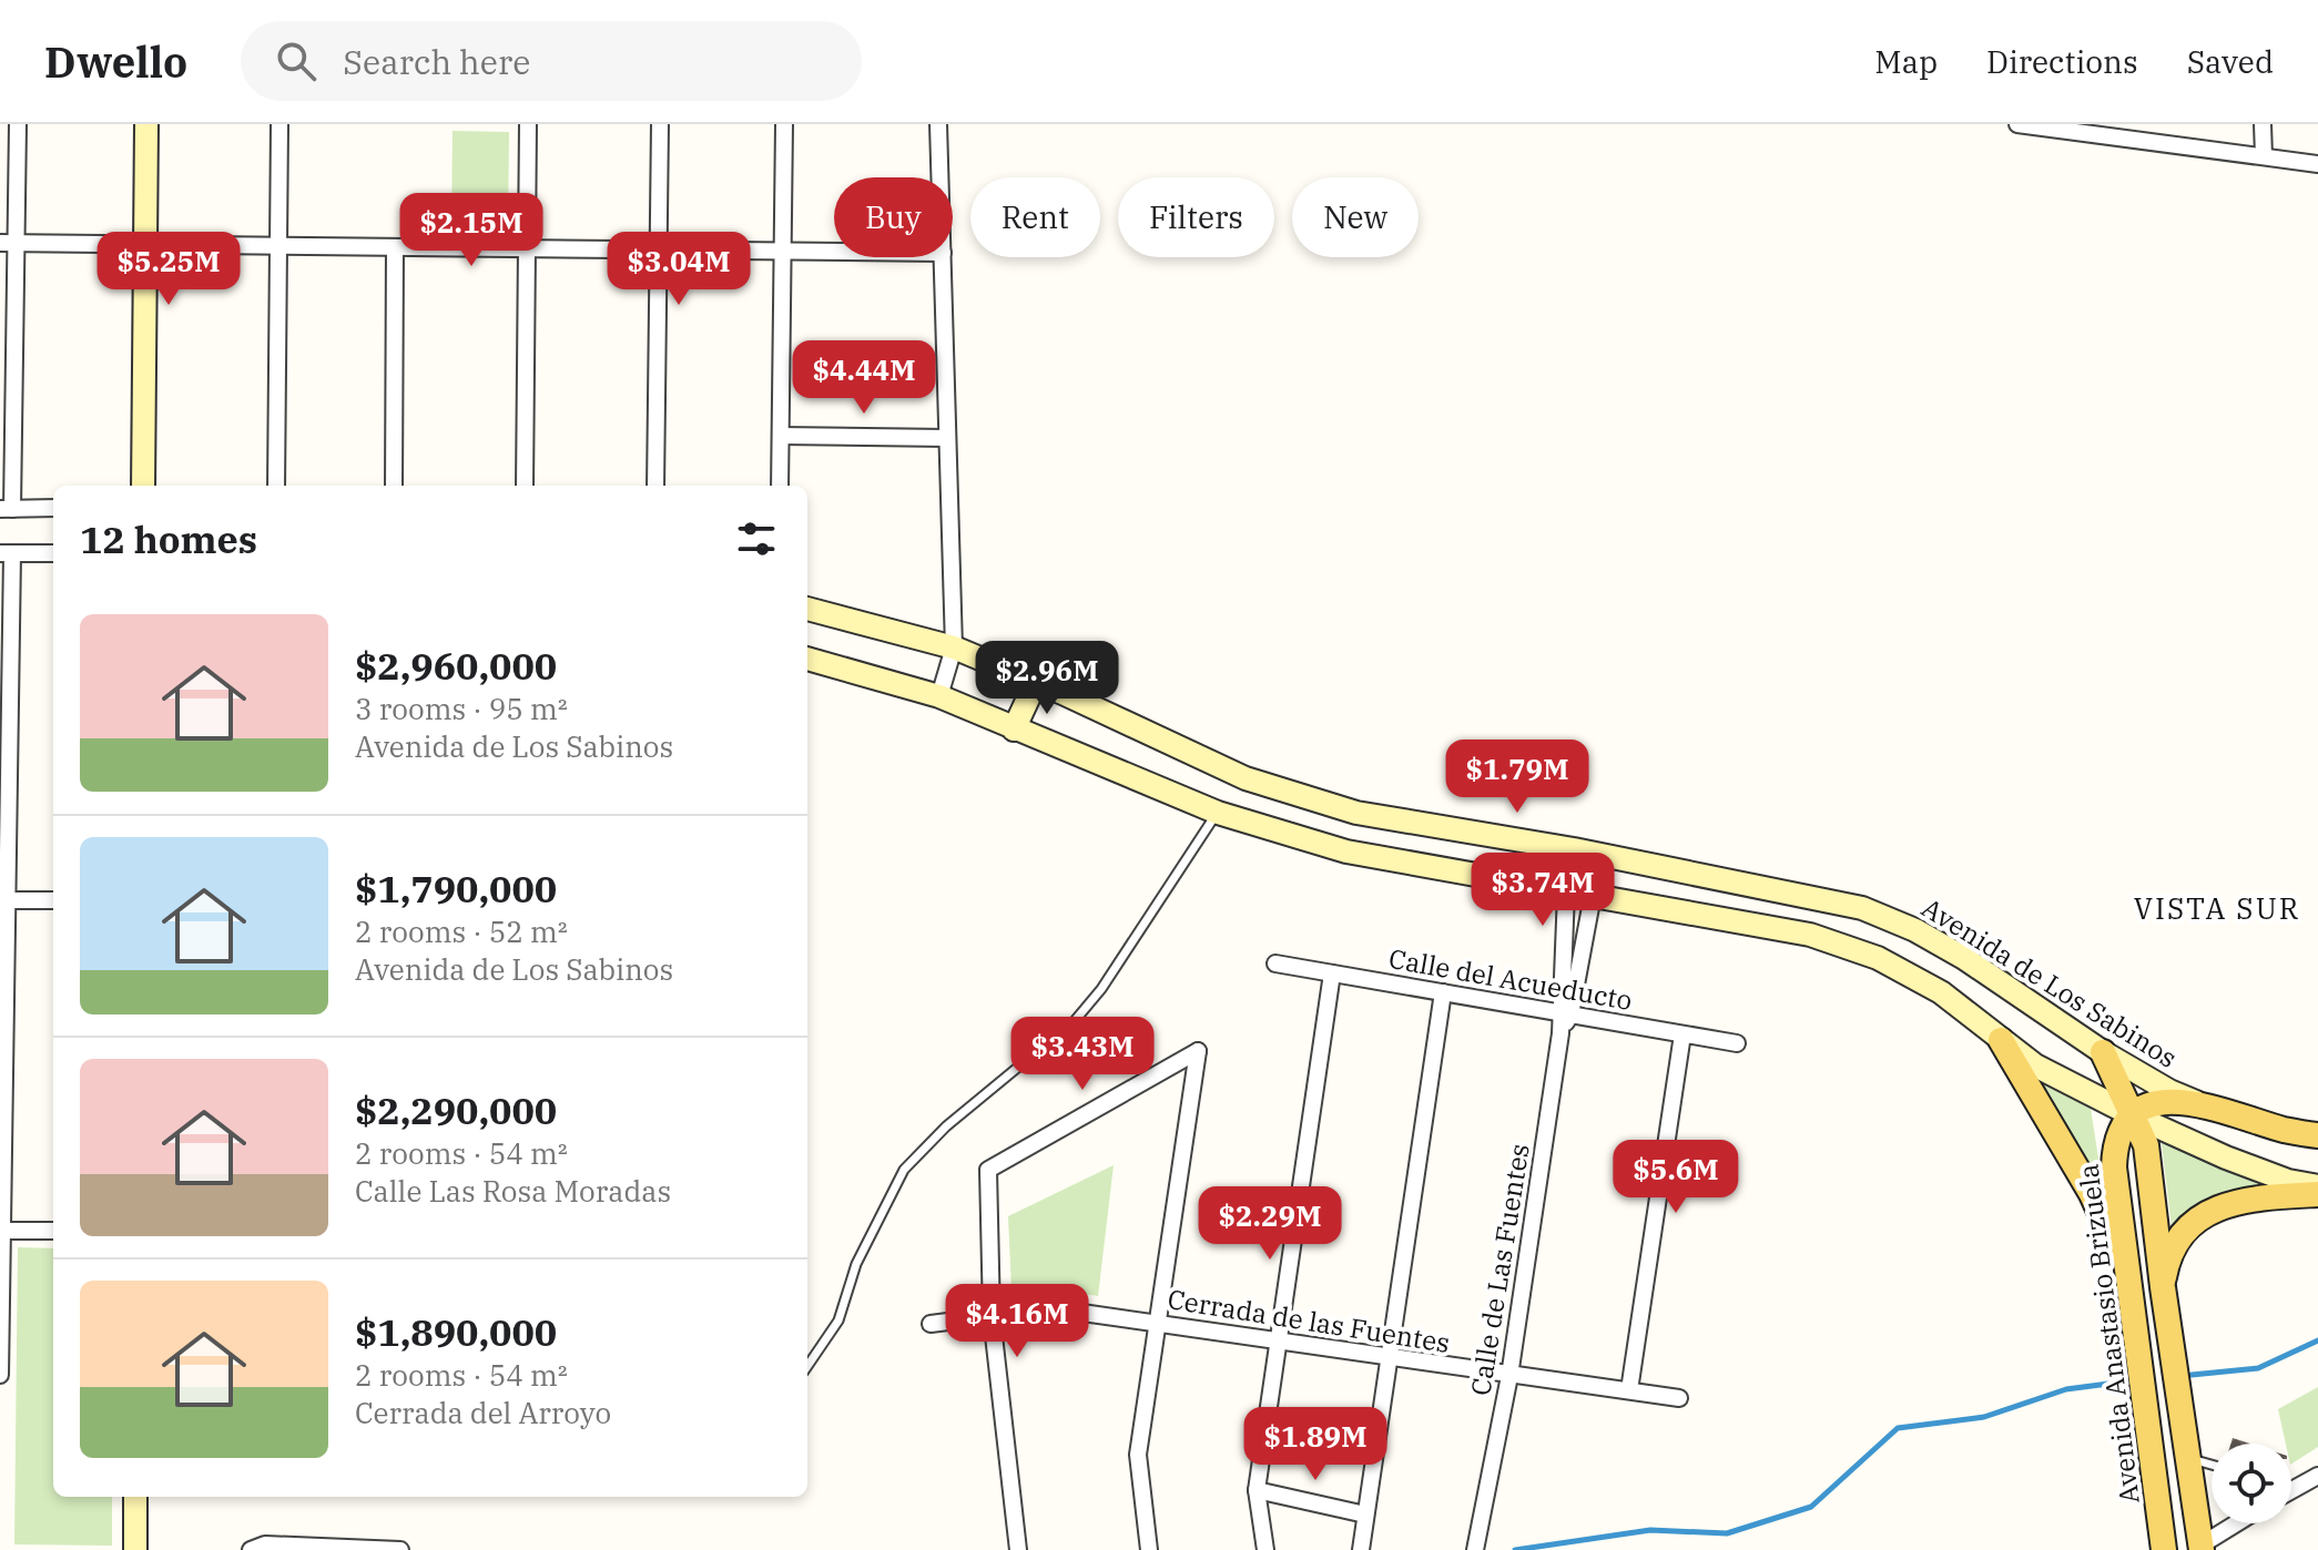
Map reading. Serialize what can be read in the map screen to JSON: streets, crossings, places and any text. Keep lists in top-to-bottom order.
{
  "streets": {
    "main road": ["Avenida Anastasio Brizuela"],
    "street": [
      "Calle del Acueducto",
      "Avenida de Los Sabinos",
      "Calle de Las Fuentes",
      "Cerrada de las Fuentes"
    ]
  },
  "crossings": [
    ["Calle del Acueducto", "Calle de Las Fuentes"],
    ["Calle de Las Fuentes", "Cerrada de las Fuentes"]
  ],
  "districts": ["VISTA SUR"],
  "page": {
    "header": "Dwello",
    "search": "Search here",
    "nav": ["Map", "Directions", "Saved"],
    "chip": [
      "Buy",
      "Rent",
      "Filters",
      "New"
    ],
    "price": [
      "$2.15M",
      "$5.25M",
      "$3.04M",
      "$4.44M",
      "$2.96M",
      "$1.79M",
      "$3.74M",
      "$3.43M",
      "$5.6M",
      "$2.29M",
      "$4.16M",
      "$1.89M"
    ],
    "heading": "12 homes",
    "list": [
      {
        "name": "$2,960,000",
        "note": "3 rooms · 95 m² · Avenida de Los Sabinos"
      },
      {
        "name": "$1,790,000",
        "note": "2 rooms · 52 m² · Avenida de Los Sabinos"
      },
      {
        "name": "$2,290,000",
        "note": "2 rooms · 54 m² · Calle Las Rosa Moradas"
      },
      {
        "name": "$1,890,000",
        "note": "2 rooms · 54 m² · Cerrada del Arroyo"
      }
    ]
  }
}
